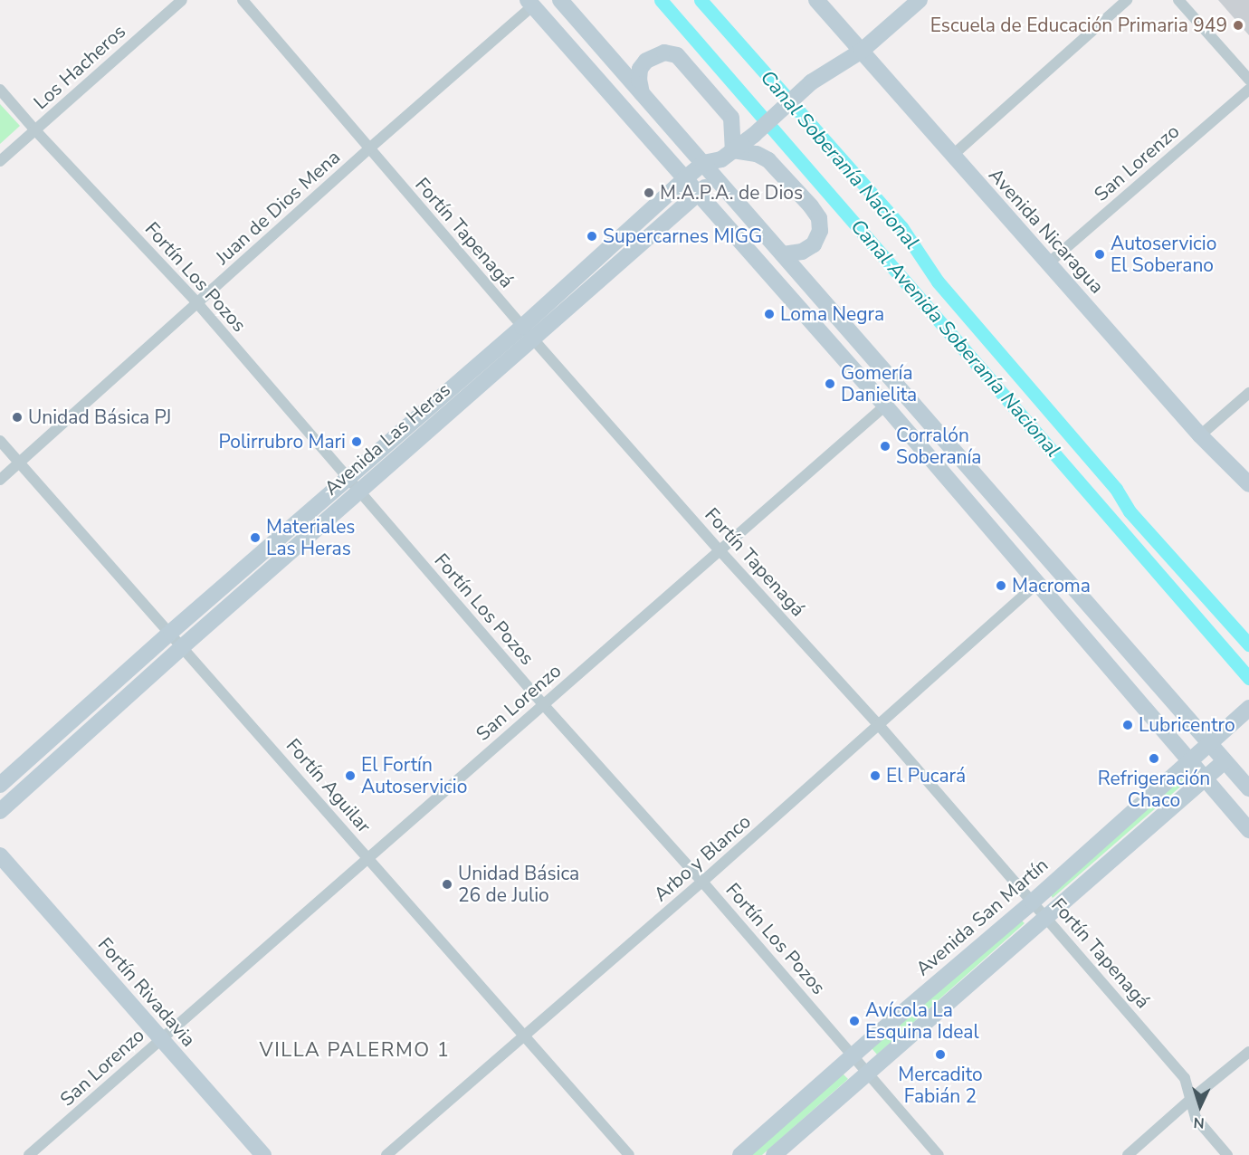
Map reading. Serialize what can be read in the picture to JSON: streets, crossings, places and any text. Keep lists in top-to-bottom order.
{
  "streets": {
    "main road": [
      "Avenida Nicaragua",
      "Avenida Las Heras",
      "Avenida San Martín",
      "Fortín Rivadavia"
    ],
    "street": [
      "Los Hacheros",
      "San Lorenzo",
      "Juan de Dios Mena",
      "Fortín Tapenagá",
      "Fortín Los Pozos",
      "Fortín Aguilar",
      "Arbo y Blanco"
    ]
  },
  "crossings": [
    ["Los Hacheros", "Fortín Los Pozos"],
    ["San Lorenzo", "Avenida Nicaragua"],
    ["San Lorenzo", "Fortín Tapenagá"],
    ["San Lorenzo", "Fortín Los Pozos"],
    ["San Lorenzo", "Fortín Aguilar"],
    ["San Lorenzo", "Fortín Rivadavia"],
    ["Juan de Dios Mena", "Fortín Tapenagá"],
    ["Juan de Dios Mena", "Fortín Los Pozos"],
    ["Juan de Dios Mena", "Fortín Aguilar"],
    ["Avenida Nicaragua", "Avenida Las Heras"],
    ["Fortín Tapenagá", "Avenida Las Heras"],
    ["Fortín Tapenagá", "Arbo y Blanco"],
    ["Fortín Tapenagá", "Avenida San Martín"],
    ["Fortín Los Pozos", "Avenida Las Heras"],
    ["Fortín Los Pozos", "Arbo y Blanco"],
    ["Fortín Los Pozos", "Avenida San Martín"],
    ["Avenida Las Heras", "Fortín Aguilar"],
    ["Fortín Aguilar", "Arbo y Blanco"]
  ],
  "districts": ["VILLA PALERMO 1"],
  "water": ["Canal Soberanía Nacional", "Canal Avenida Soberanía Nacional"],
  "places": [
    "Escuela de Educación Primaria 949",
    "M.A.P.A. de Dios",
    "Supercarnes MIGG",
    "Autoservicio El Soberano",
    "Loma Negra",
    "Gomería Danielita",
    "Unidad Básica PJ",
    "Polirrubro Mari",
    "Corralón Soberanía",
    "Materiales Las Heras",
    "Macroma",
    "Lubricentro",
    "Refrigeración Chaco",
    "El Fortín Autoservicio",
    "El Pucará",
    "Unidad Básica 26 de Julio",
    "Avícola La Esquina Ideal",
    "Mercadito Fabián 2"
  ],
  "north": "bottom"
}
